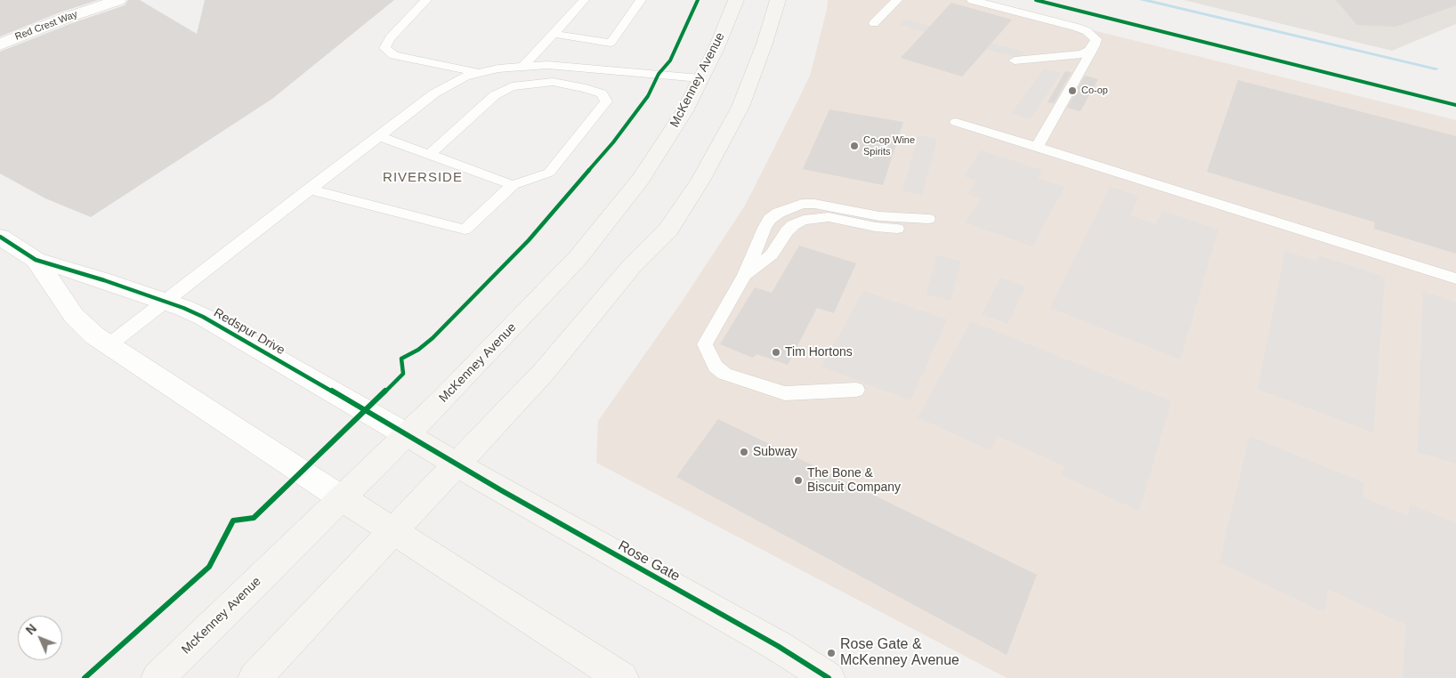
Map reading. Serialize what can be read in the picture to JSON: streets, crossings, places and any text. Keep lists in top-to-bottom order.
{
  "streets": {
    "main road": ["McKenney Avenue", "Rose Gate"],
    "street": ["Red Crest Way", "Redspur Drive"]
  },
  "crossings": [
    ["McKenney Avenue", "Redspur Drive"],
    ["McKenney Avenue", "Rose Gate"],
    ["Redspur Drive", "Rose Gate"]
  ],
  "districts": ["RIVERSIDE"],
  "places": [
    "Co-op",
    "Co-op Wine Spirits",
    "Tim Hortons",
    "Subway",
    "The Bone & Biscuit Company",
    "Rose Gate & McKenney Avenue"
  ],
  "north": "top left"
}
